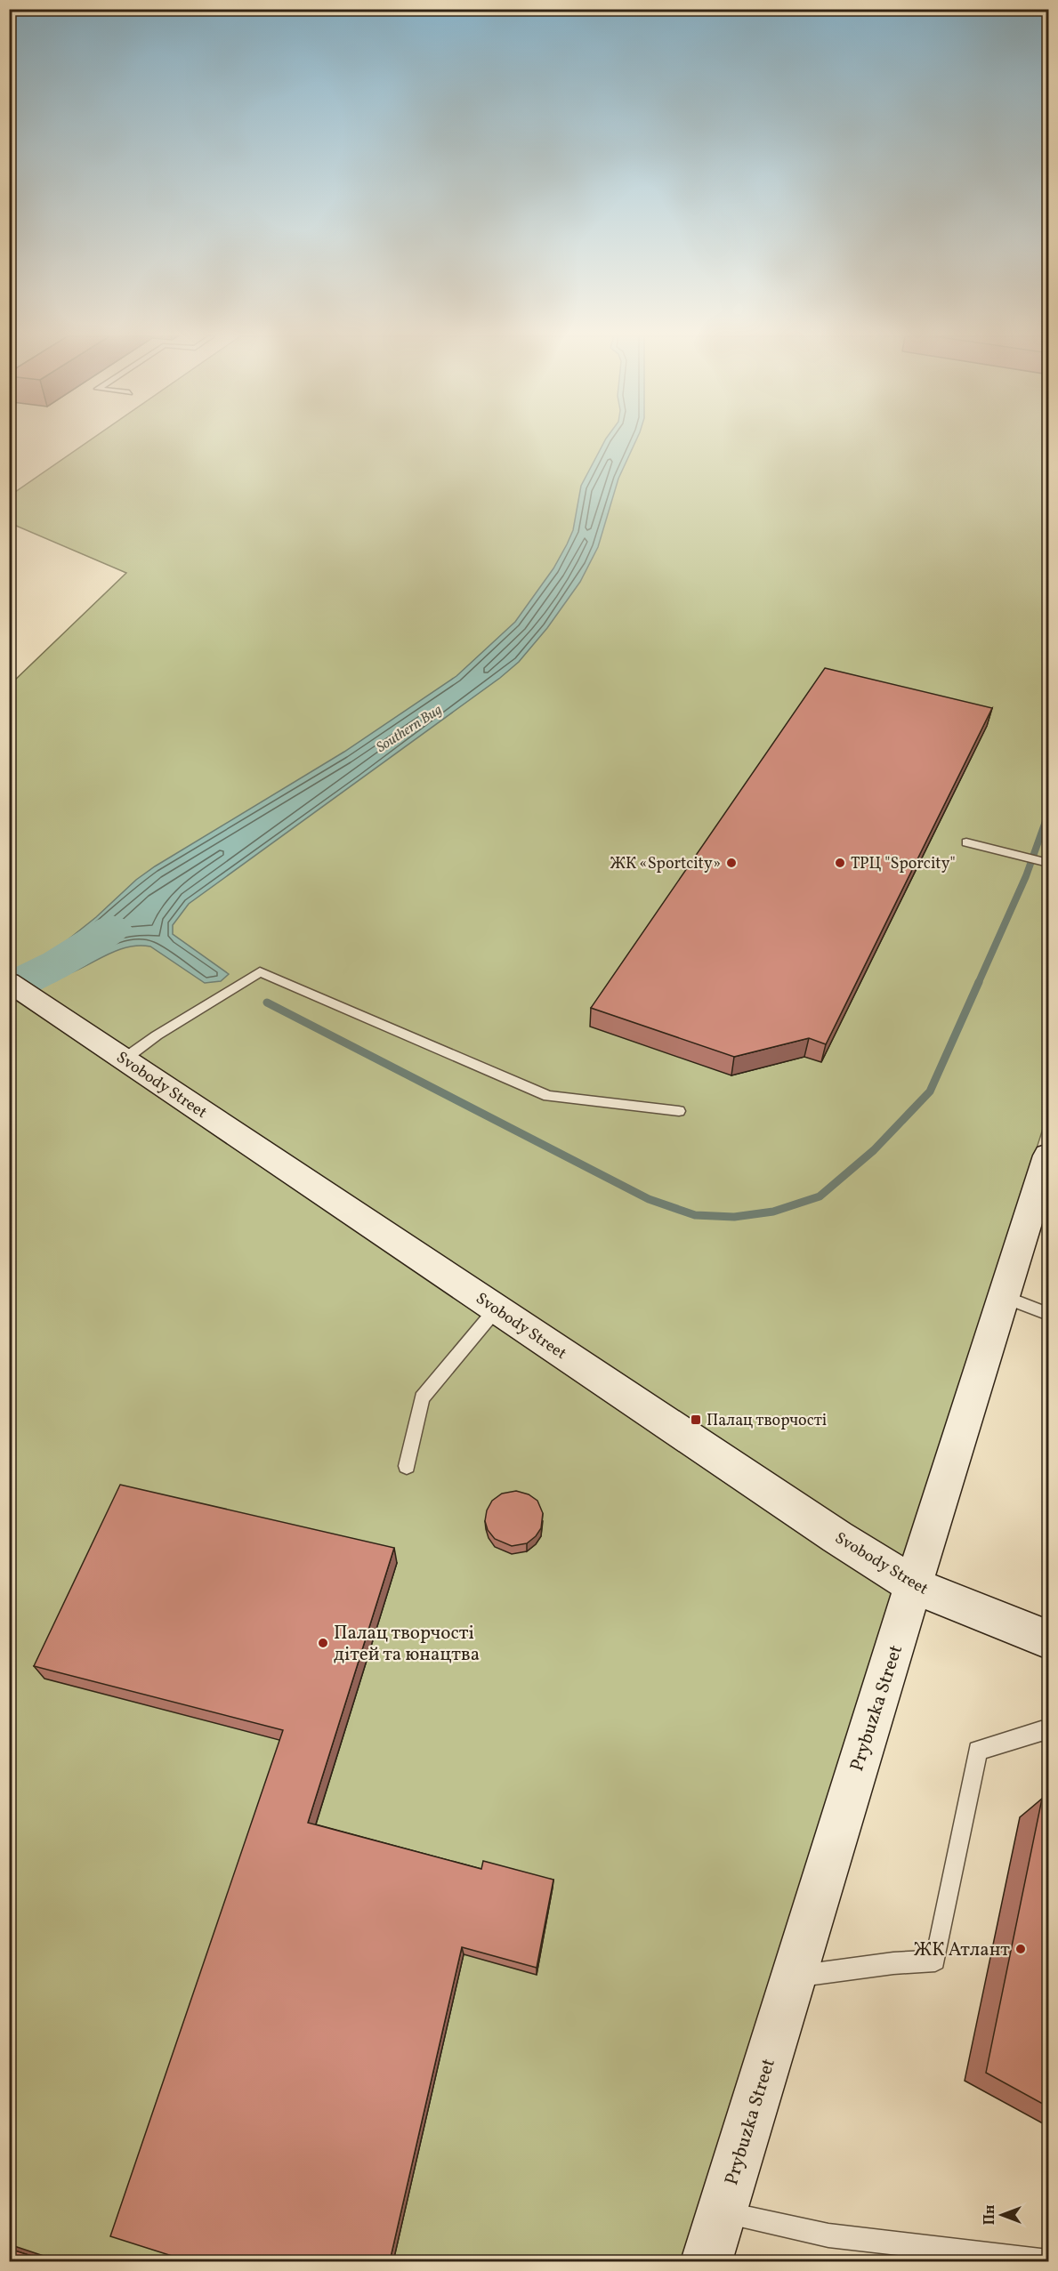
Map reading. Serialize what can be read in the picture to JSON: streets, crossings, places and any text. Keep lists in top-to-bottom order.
{
  "streets": {
    "main road": ["Svobody Street", "Prybuzka Street"]
  },
  "crossings": [
    ["Svobody Street", "Prybuzka Street"]
  ],
  "water": ["Southern Bug"],
  "places": {
    "other": [
      "ЖК «Sportcity»",
      "ТРЦ \"Sporcity\"",
      "Палац творчості дітей та юнацтва",
      "ЖК Атлант"
    ],
    "transit": ["Палац творчості"]
  },
  "north": "left"
}
